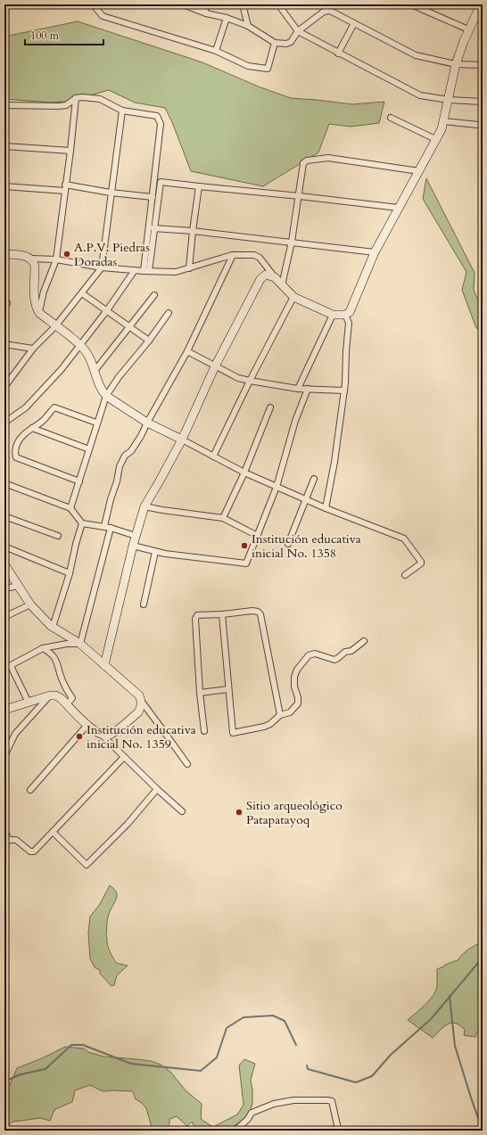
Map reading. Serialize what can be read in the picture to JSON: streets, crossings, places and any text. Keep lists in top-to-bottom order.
{
  "places": [
    "A.P.V. Piedras Doradas",
    "Institución educativa inicial No. 1358",
    "Institución educativa inicial No. 1359",
    "Sitio arqueológico Patapatayoq"
  ],
  "scale_bar": "100 m"
}
